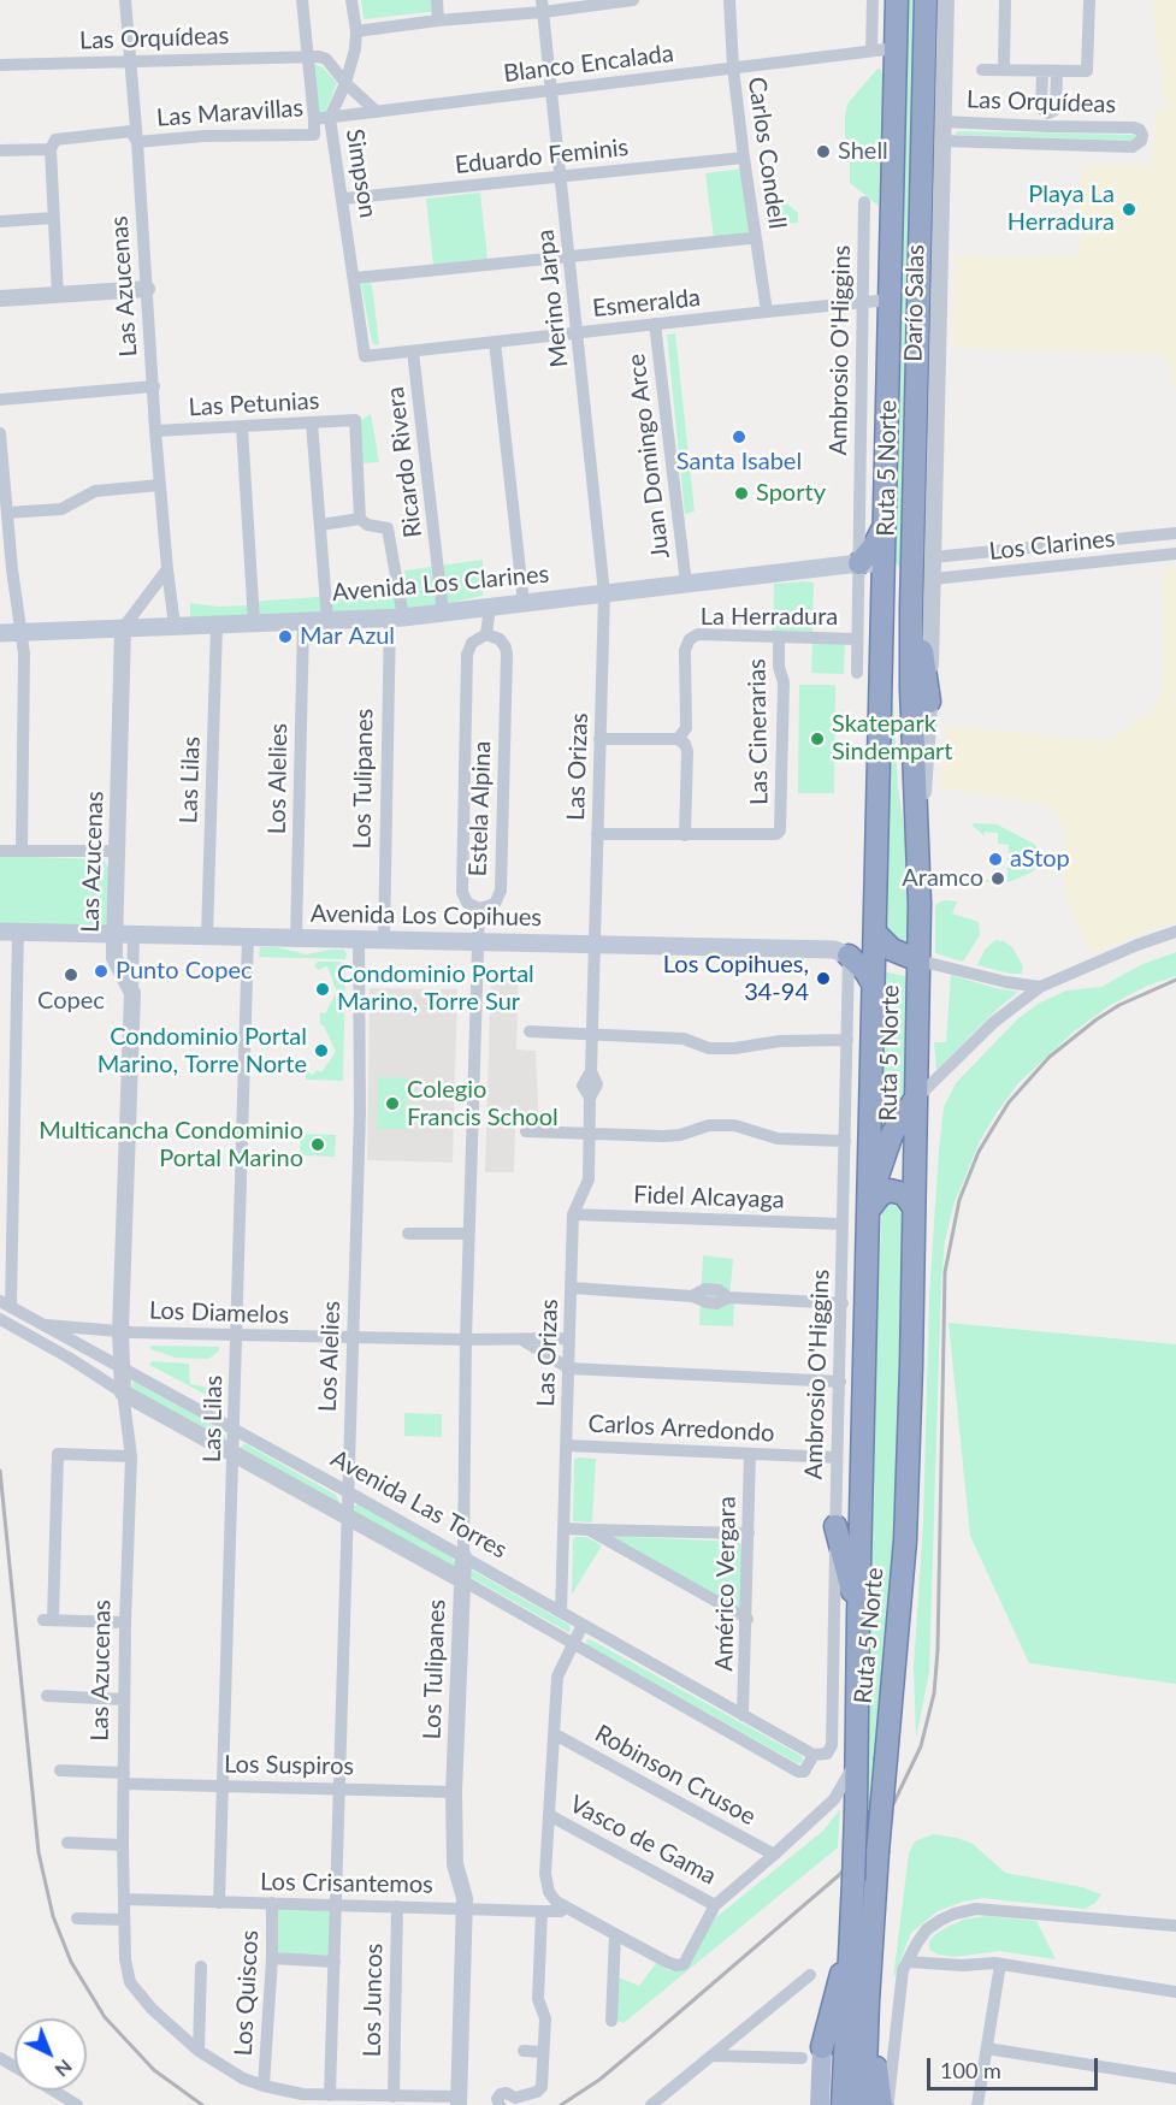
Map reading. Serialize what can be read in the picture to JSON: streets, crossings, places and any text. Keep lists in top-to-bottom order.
{
  "streets": {
    "highway": ["Ruta 5 Norte"],
    "main road": ["Avenida Los Clarines", "Avenida Los Copihues"],
    "street": [
      "Las Orquídeas",
      "Blanco Encalada",
      "Las Maravillas",
      "Carlos Condell",
      "Eduardo Feminis",
      "Simpson",
      "Las Azucenas",
      "Merino Jarpa",
      "Esmeralda",
      "Darío Salas",
      "Ambrosio O'Higgins",
      "Las Petunias",
      "Juan Domingo Arce",
      "Ricardo Rivera",
      "Los Clarines",
      "La Herradura",
      "Las Cinerarias",
      "Las Orizas",
      "Los Alelies",
      "Los Tulipanes",
      "Las Lilas",
      "Estela Alpina",
      "Fidel Alcayaga",
      "Los Diamelos",
      "Carlos Arredondo",
      "Avenida Las Torres",
      "Américo Vergara",
      "Los Suspiros",
      "Robinson Crusoe",
      "Vasco de Gama",
      "Los Crisantemos",
      "Los Quiscos",
      "Los Juncos"
    ]
  },
  "crossings": [
    ["Las Orquídeas", "Las Azucenas"],
    ["Las Orquídeas", "Darío Salas"],
    ["Blanco Encalada", "Las Maravillas"],
    ["Blanco Encalada", "Carlos Condell"],
    ["Blanco Encalada", "Merino Jarpa"],
    ["Blanco Encalada", "Ruta 5 Norte"],
    ["Las Maravillas", "Simpson"],
    ["Las Maravillas", "Las Azucenas"],
    ["Carlos Condell", "Eduardo Feminis"],
    ["Carlos Condell", "Esmeralda"],
    ["Eduardo Feminis", "Simpson"],
    ["Eduardo Feminis", "Merino Jarpa"],
    ["Simpson", "Esmeralda"],
    ["Las Azucenas", "Las Petunias"],
    ["Las Azucenas", "Avenida Los Clarines"],
    ["Las Azucenas", "Los Alelies"],
    ["Las Azucenas", "Los Tulipanes"],
    ["Las Azucenas", "Avenida Los Copihues"],
    ["Las Azucenas", "Los Diamelos"],
    ["Las Azucenas", "Avenida Las Torres"],
    ["Las Azucenas", "Los Suspiros"],
    ["Las Azucenas", "Los Crisantemos"],
    ["Las Azucenas", "Los Quiscos"],
    ["Las Azucenas", "Los Juncos"],
    ["Merino Jarpa", "Esmeralda"],
    ["Merino Jarpa", "Avenida Los Clarines"],
    ["Merino Jarpa", "Las Orizas"],
    ["Esmeralda", "Ambrosio O'Higgins"],
    ["Esmeralda", "Juan Domingo Arce"],
    ["Esmeralda", "Ricardo Rivera"],
    ["Esmeralda", "Ruta 5 Norte"],
    ["Darío Salas", "Ruta 5 Norte"],
    ["Darío Salas", "Los Clarines"],
    ["Ambrosio O'Higgins", "Avenida Los Clarines"],
    ["Ambrosio O'Higgins", "La Herradura"],
    ["Ambrosio O'Higgins", "Avenida Los Copihues"],
    ["Ambrosio O'Higgins", "Fidel Alcayaga"],
    ["Ambrosio O'Higgins", "Carlos Arredondo"],
    ["Ambrosio O'Higgins", "Avenida Las Torres"],
    ["Las Petunias", "Los Tulipanes"],
    ["Juan Domingo Arce", "Avenida Los Clarines"],
    ["Ricardo Rivera", "Avenida Los Clarines"],
    ["Ruta 5 Norte", "Los Clarines"],
    ["Ruta 5 Norte", "Avenida Los Clarines"],
    ["Avenida Los Clarines", "Las Orizas"],
    ["Avenida Los Clarines", "Los Alelies"],
    ["Avenida Los Clarines", "Los Tulipanes"],
    ["Avenida Los Clarines", "Las Lilas"],
    ["Avenida Los Clarines", "Estela Alpina"],
    ["La Herradura", "Las Cinerarias"],
    ["Las Orizas", "Avenida Los Copihues"],
    ["Las Orizas", "Fidel Alcayaga"],
    ["Las Orizas", "Los Diamelos"],
    ["Las Orizas", "Carlos Arredondo"],
    ["Las Orizas", "Avenida Las Torres"],
    ["Los Alelies", "Avenida Los Copihues"],
    ["Los Alelies", "Los Diamelos"],
    ["Los Alelies", "Avenida Las Torres"],
    ["Los Alelies", "Los Suspiros"],
    ["Los Alelies", "Los Crisantemos"],
    ["Los Tulipanes", "Estela Alpina"],
    ["Los Tulipanes", "Avenida Los Copihues"],
    ["Los Tulipanes", "Los Diamelos"],
    ["Los Tulipanes", "Avenida Las Torres"],
    ["Los Tulipanes", "Los Suspiros"],
    ["Los Tulipanes", "Los Crisantemos"],
    ["Las Lilas", "Avenida Los Copihues"],
    ["Las Lilas", "Los Diamelos"],
    ["Las Lilas", "Avenida Las Torres"],
    ["Las Lilas", "Los Suspiros"],
    ["Las Lilas", "Los Crisantemos"],
    ["Los Diamelos", "Avenida Las Torres"],
    ["Carlos Arredondo", "Américo Vergara"],
    ["Avenida Las Torres", "Américo Vergara"],
    ["Los Crisantemos", "Los Quiscos"],
    ["Los Crisantemos", "Los Juncos"]
  ],
  "places": [
    "Shell",
    "Playa La Herradura",
    "Santa Isabel",
    "Sporty",
    "Mar Azul",
    "Skatepark Sindempart",
    "aStop",
    "Aramco",
    "Punto Copec",
    "Copec",
    "Los Copihues, 34-94",
    "Condominio Portal Marino, Torre Sur",
    "Condominio Portal Marino, Torre Norte",
    "Colegio Francis School",
    "Multicancha Condominio Portal Marino"
  ],
  "scale_bar": "100 m",
  "north": "bottom right"
}
